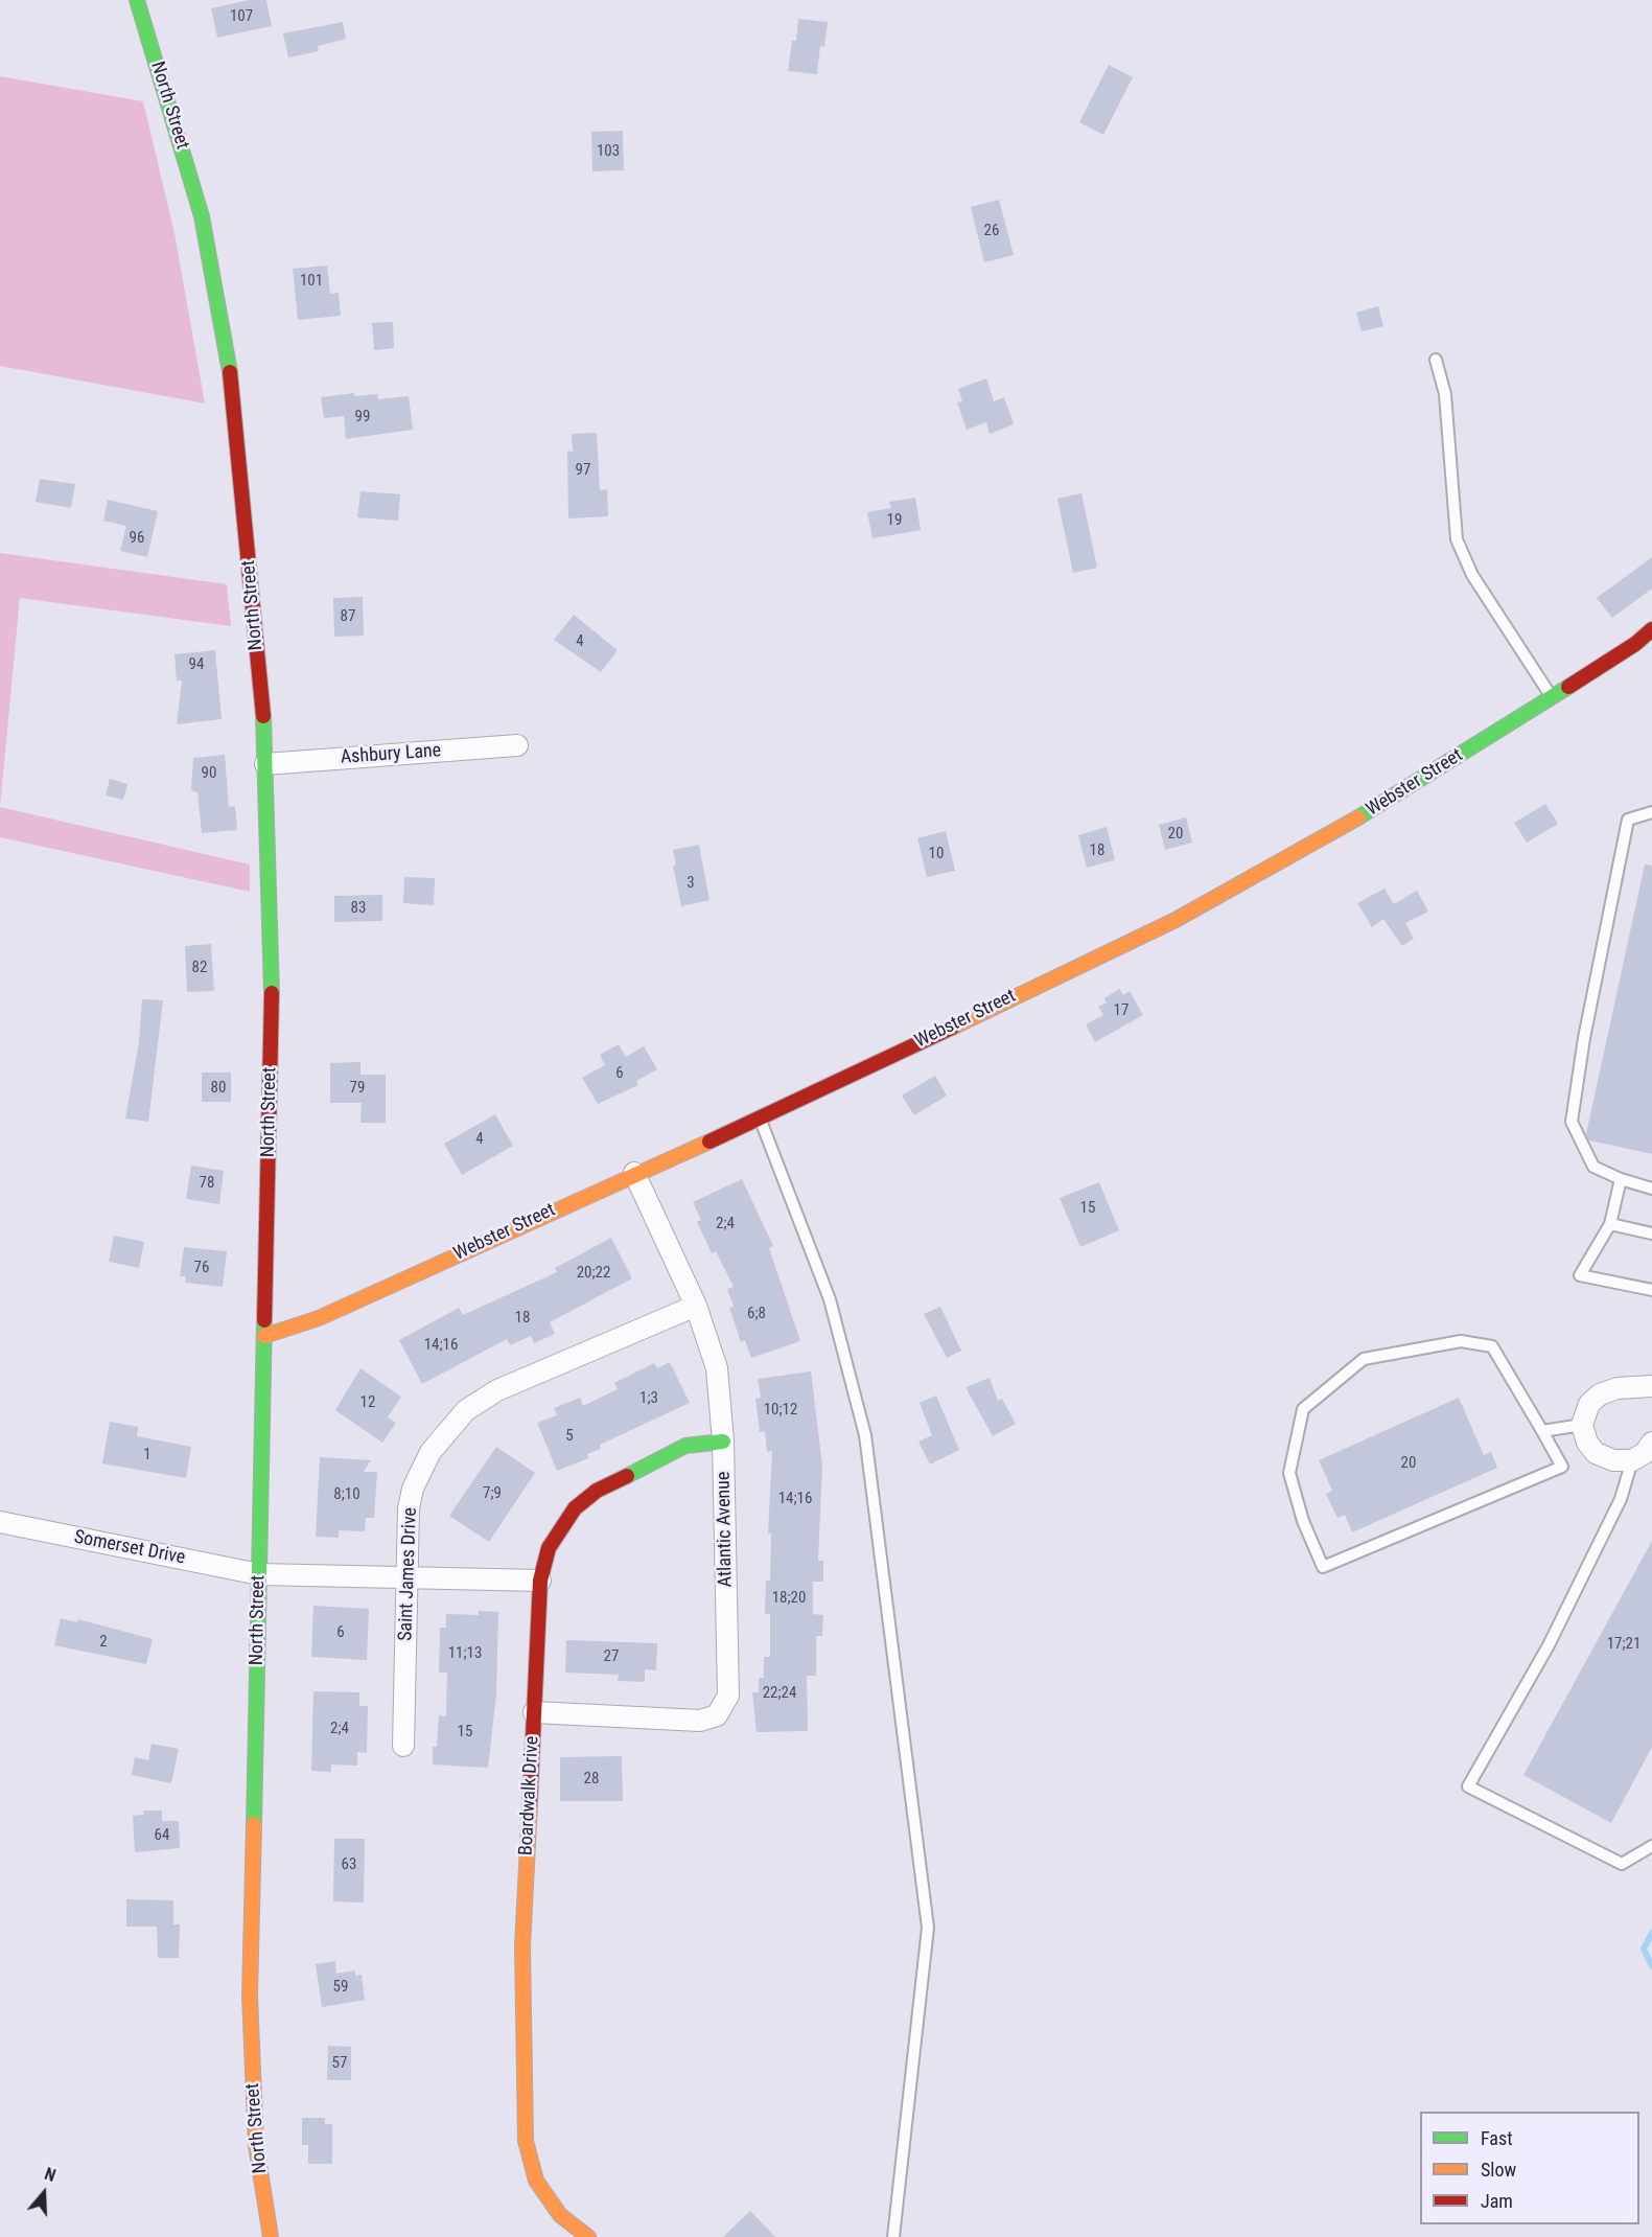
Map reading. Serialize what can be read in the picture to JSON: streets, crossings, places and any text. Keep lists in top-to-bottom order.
{
  "streets": {
    "street": [
      "North Street",
      "Ashbury Lane",
      "Webster Street",
      "Atlantic Avenue",
      "Somerset Drive",
      "Saint James Drive",
      "Boardwalk Drive"
    ]
  },
  "crossings": [
    ["North Street", "Ashbury Lane"],
    ["North Street", "Webster Street"],
    ["North Street", "Somerset Drive"],
    ["Webster Street", "Atlantic Avenue"],
    ["Atlantic Avenue", "Saint James Drive"],
    ["Atlantic Avenue", "Boardwalk Drive"],
    ["Somerset Drive", "Saint James Drive"],
    ["Somerset Drive", "Boardwalk Drive"]
  ],
  "house_numbers": [
    "107",
    "103",
    "26",
    "101",
    "99",
    "97",
    "19",
    "96",
    "87",
    "4",
    "94",
    "90",
    "20",
    "18",
    "10",
    "3",
    "83",
    "82",
    "17",
    "6",
    "80",
    "79",
    "4",
    "78",
    "15",
    "2;4",
    "76",
    "20;22",
    "6;8",
    "18",
    "14;16",
    "1;3",
    "12",
    "10;12",
    "5",
    "1",
    "20",
    "7;9",
    "8;10",
    "14;16",
    "18;20",
    "6",
    "2",
    "17;21",
    "11;13",
    "27",
    "22;24",
    "2;4",
    "15",
    "28",
    "64",
    "63",
    "59",
    "57"
  ],
  "legend": ["Fast", "Slow", "Jam"],
  "north": "top"
}
